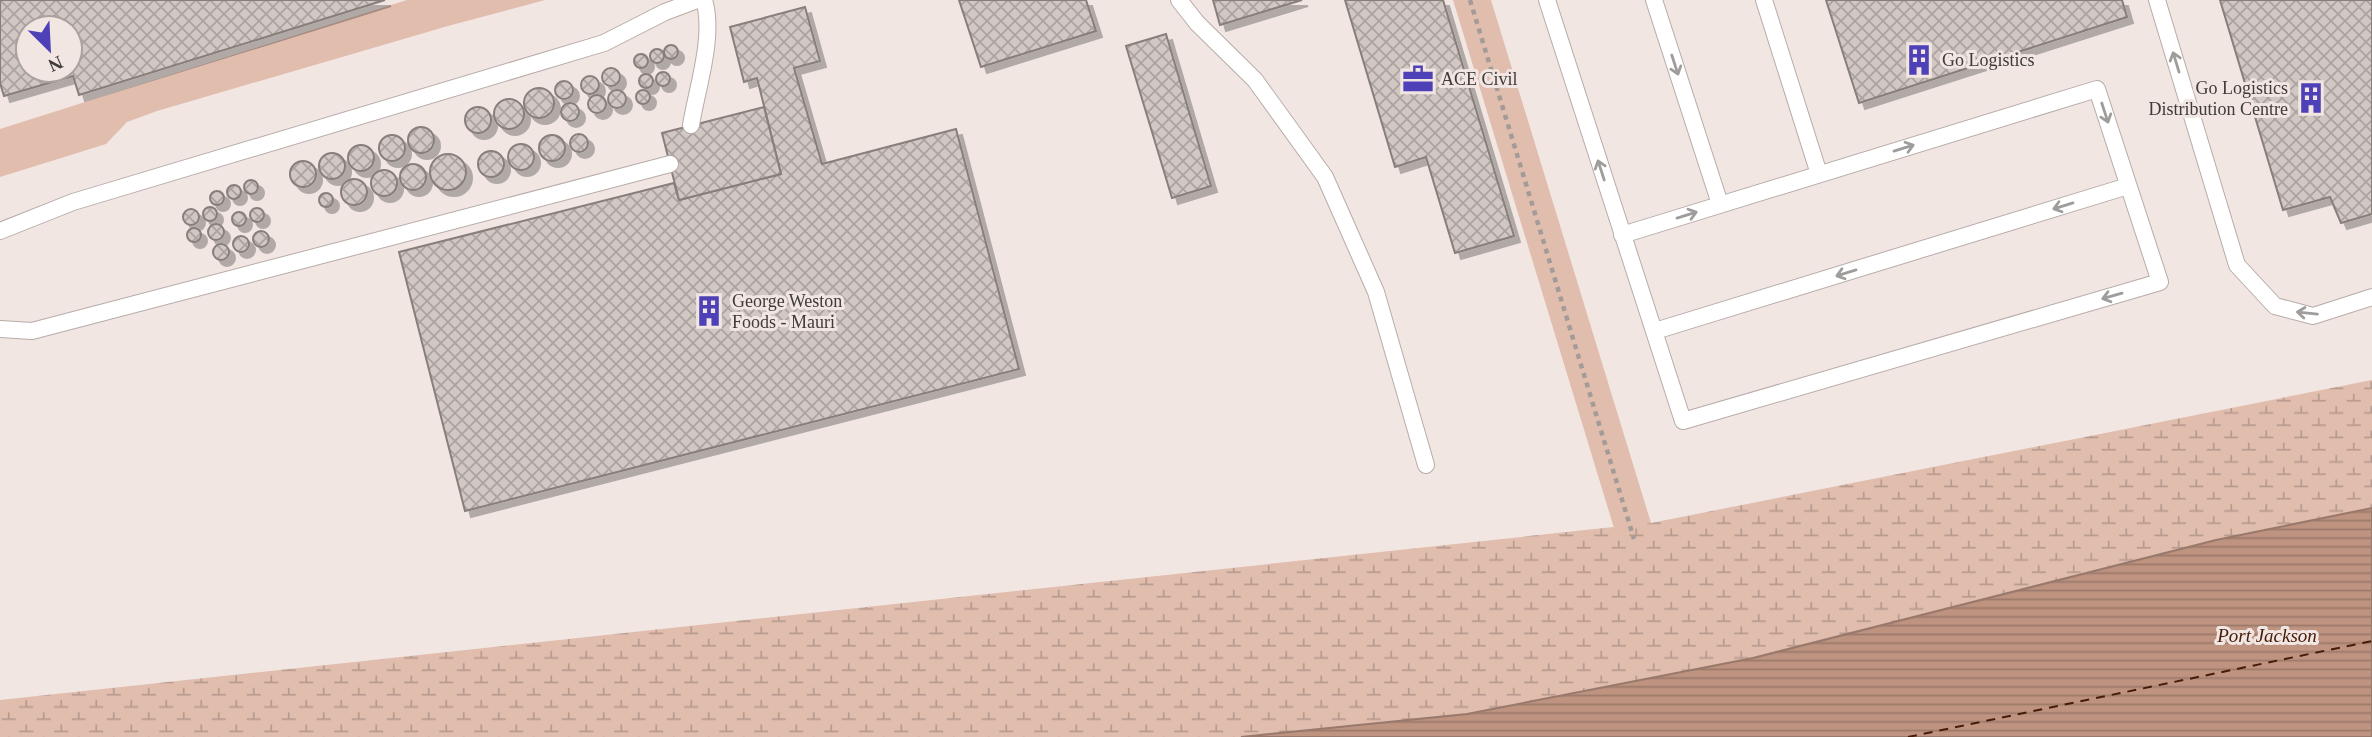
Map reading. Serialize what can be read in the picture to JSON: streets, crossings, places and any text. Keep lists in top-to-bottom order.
{
  "water": ["Port Jackson"],
  "places": {
    "building": ["Go Logistics", "Go Logistics Distribution Centre", "George Weston Foods - Mauri"],
    "office": ["ACE Civil"]
  },
  "north": "bottom right"
}
